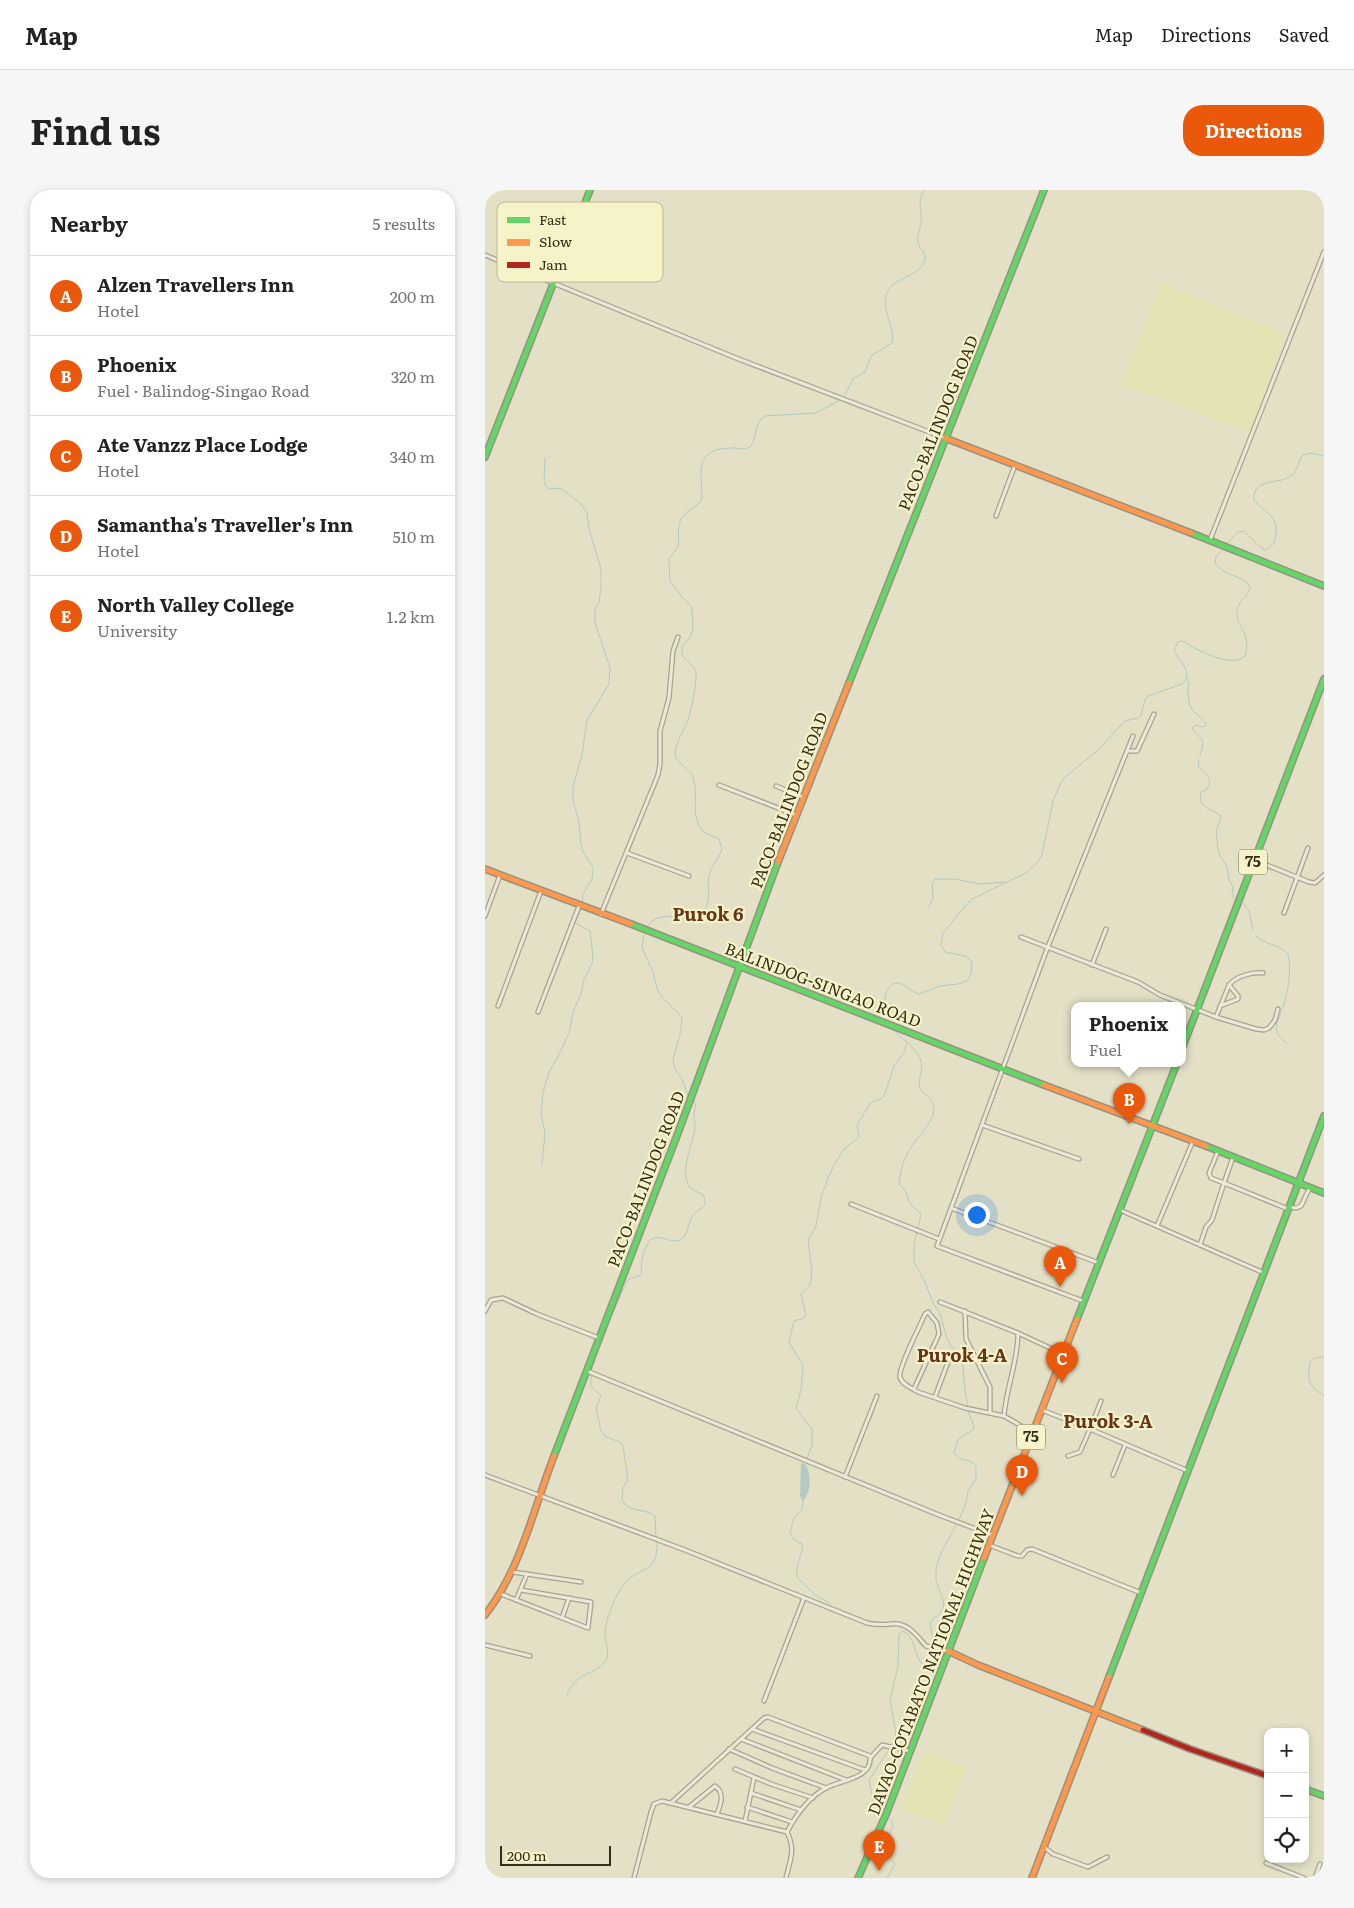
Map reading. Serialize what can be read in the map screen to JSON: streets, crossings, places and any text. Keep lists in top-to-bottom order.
{
  "streets": {
    "main road": [
      "PACO-BALINDOG ROAD",
      "75",
      "BALINDOG-SINGAO ROAD",
      "DAVAO-COTABATO NATIONAL HIGHWAY"
    ]
  },
  "crossings": [
    ["PACO-BALINDOG ROAD", "BALINDOG-SINGAO ROAD"],
    ["BALINDOG-SINGAO ROAD", "DAVAO-COTABATO NATIONAL HIGHWAY"]
  ],
  "districts": ["Purok 6", "Purok 4-A", "Purok 3-A"],
  "legend": ["Fast", "Slow", "Jam"],
  "scale_bar": "200 m",
  "page": {
    "header": "Map",
    "nav": ["Map", "Directions", "Saved"],
    "title": "Find us",
    "buttons": "Directions",
    "heading": ["Nearby", "5 results"],
    "list": [
      {
        "mark": "A",
        "name": "Alzen Travellers Inn",
        "note": "Hotel",
        "value": "200 m"
      },
      {
        "mark": "B",
        "name": "Phoenix",
        "note": "Fuel · Balindog-Singao Road",
        "value": "320 m"
      },
      {
        "mark": "C",
        "name": "Ate Vanzz Place Lodge",
        "note": "Hotel",
        "value": "340 m"
      },
      {
        "mark": "D",
        "name": "Samantha's Traveller's Inn",
        "note": "Hotel",
        "value": "510 m"
      },
      {
        "mark": "E",
        "name": "North Valley College",
        "note": "University",
        "value": "1.2 km"
      }
    ],
    "popup": ["Phoenix", "Fuel"],
    "pins": [
      "B",
      "A",
      "C",
      "D",
      "E"
    ],
    "map_buttons": ["+", "−"],
    "scale": "200 m"
  }
}
